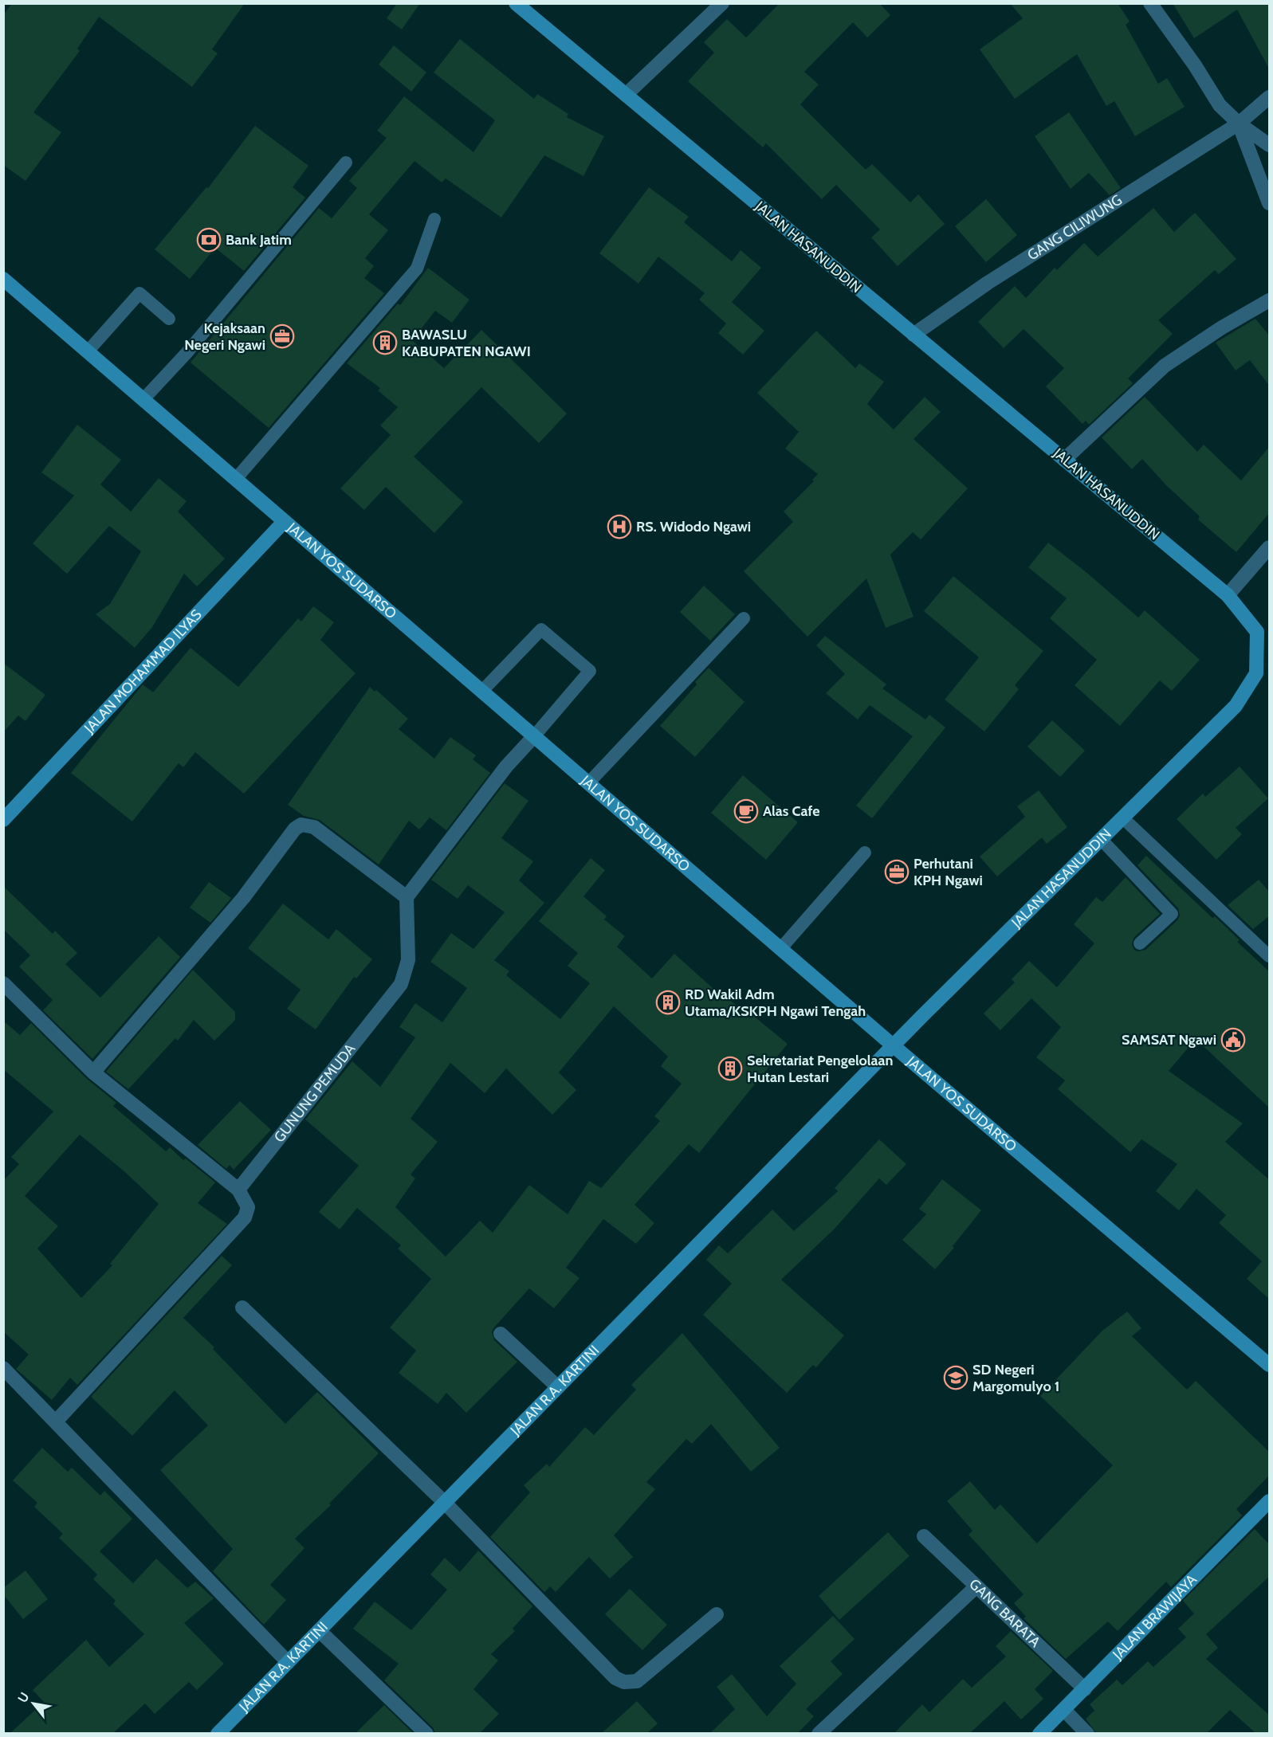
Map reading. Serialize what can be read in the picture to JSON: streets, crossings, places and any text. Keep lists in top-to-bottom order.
{
  "streets": {
    "street": [
      "GANG CILIWUNG",
      "JALAN HASANUDDIN",
      "JALAN YOS SUDARSO",
      "JALAN MOHAMMAD ILYAS",
      "GUNUNG PEMUDA",
      "JALAN R.A. KARTINI",
      "GANG BARATA",
      "JALAN BRAWIJAYA"
    ]
  },
  "crossings": [
    ["GANG CILIWUNG", "JALAN HASANUDDIN"],
    ["JALAN HASANUDDIN", "JALAN YOS SUDARSO"],
    ["JALAN HASANUDDIN", "JALAN R.A. KARTINI"],
    ["JALAN YOS SUDARSO", "JALAN MOHAMMAD ILYAS"],
    ["JALAN YOS SUDARSO", "JALAN R.A. KARTINI"],
    ["GANG BARATA", "JALAN BRAWIJAYA"]
  ],
  "places": {
    "bank": ["Bank Jatim"],
    "office": ["Kejaksaan Negeri Ngawi", "Perhutani KPH Ngawi"],
    "building": ["BAWASLU KABUPATEN NGAWI", "RD Wakil Adm Utama/KSKPH Ngawi Tengah", "Sekretariat Pengelolaan Hutan Lestari"],
    "hospital": ["RS. Widodo Ngawi"],
    "cafe": ["Alas Cafe"],
    "public building": ["SAMSAT Ngawi"],
    "school or university": ["SD Negeri Margomulyo 1"]
  },
  "north": "top left"
}
